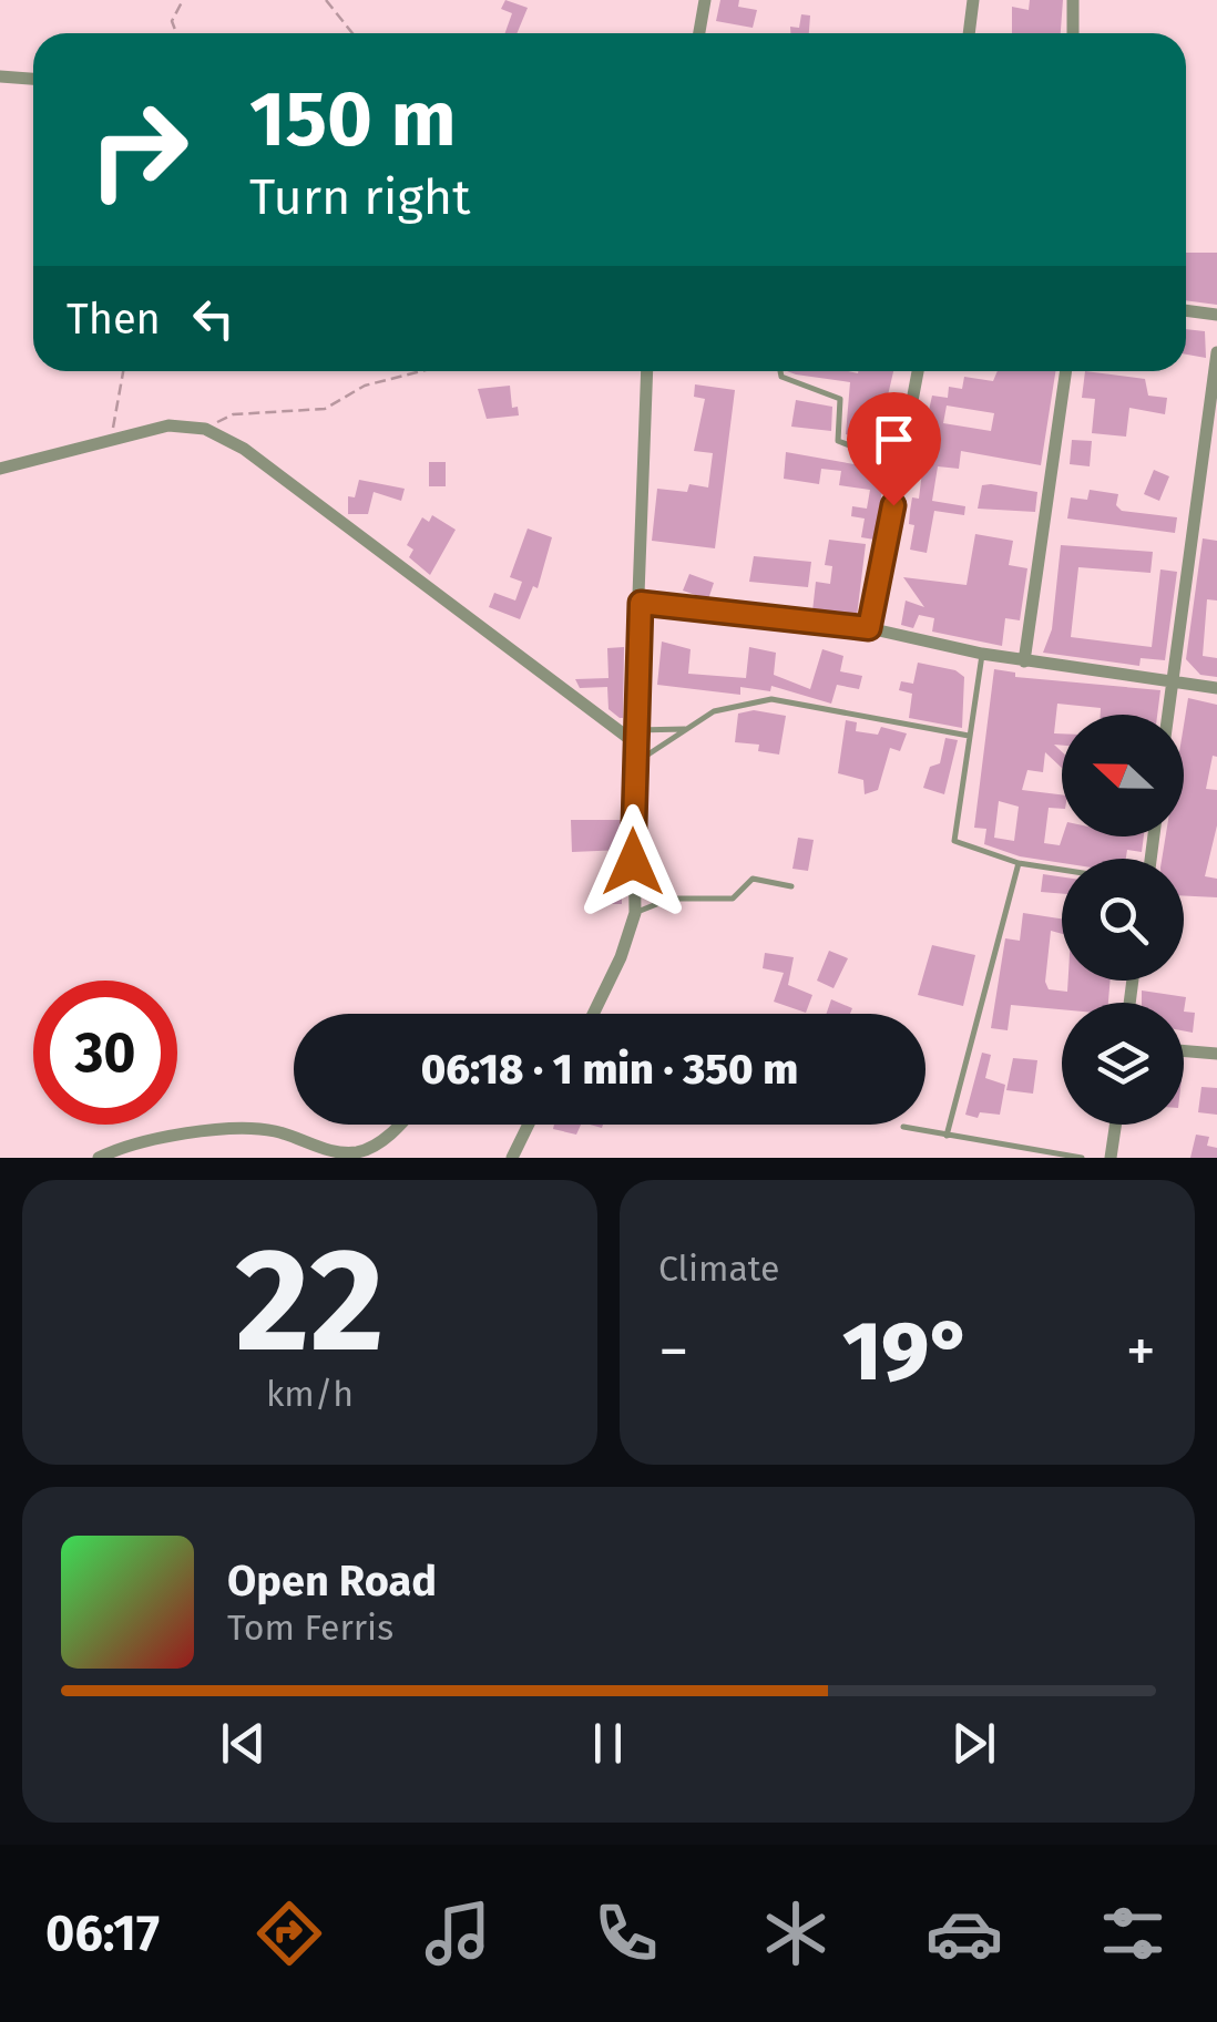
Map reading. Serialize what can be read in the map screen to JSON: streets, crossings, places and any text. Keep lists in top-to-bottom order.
{
  "north": "left",
  "page": {
    "turn": ["150 m", "Turn right"],
    "then": "Then",
    "limit": "30",
    "trip": "06:18 · 1 min · 350 m",
    "tile": [
      ["22", "km/h"],
      "Climate"
    ],
    "heat": ["−", "19°", "+"],
    "song": ["Open Road", "Tom Ferris"],
    "tabs": "06:17"
  }
}
